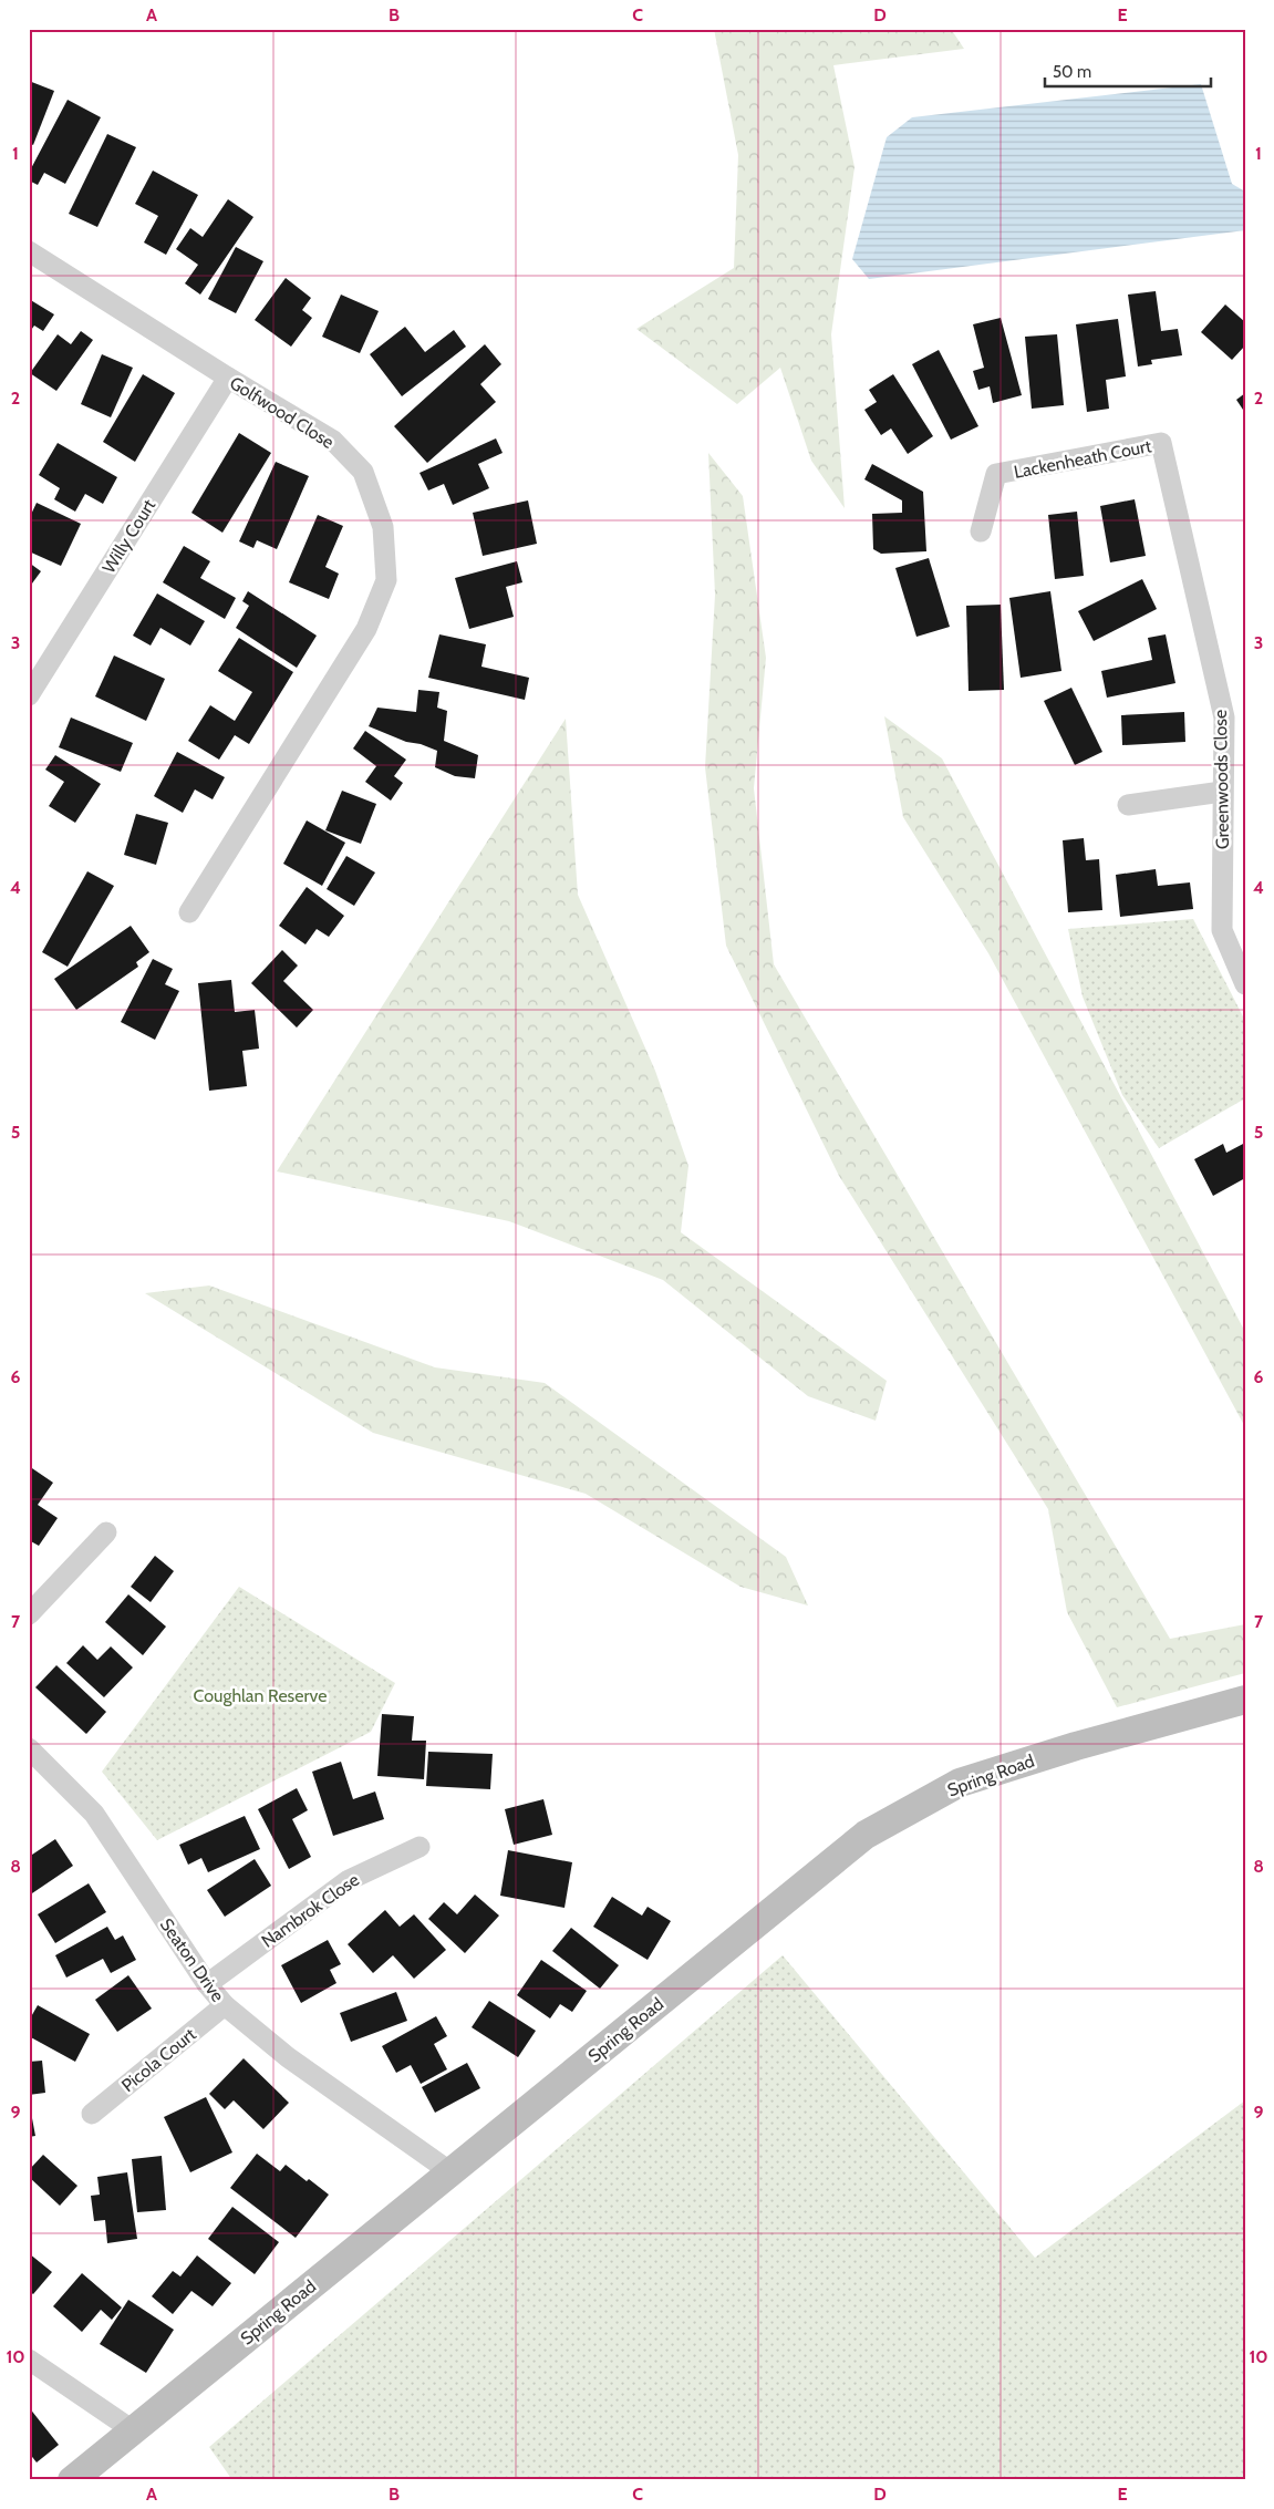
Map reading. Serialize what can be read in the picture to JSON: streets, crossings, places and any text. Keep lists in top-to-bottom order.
{
  "streets": {
    "main road": ["Spring Road"],
    "street": [
      "Golfwood Close",
      "Lackenheath Court",
      "Willy Court",
      "Greenwoods Close",
      "Nambrok Close",
      "Seaton Drive",
      "Picola Court"
    ]
  },
  "crossings": [
    ["Golfwood Close", "Willy Court"],
    ["Lackenheath Court", "Greenwoods Close"],
    ["Spring Road", "Seaton Drive"],
    ["Nambrok Close", "Seaton Drive"],
    ["Seaton Drive", "Picola Court"]
  ],
  "parks": ["Coughlan Reserve"],
  "scale_bar": "50 m",
  "grid": {
    "columns": [
      "A",
      "B",
      "C",
      "D",
      "E"
    ],
    "rows": [
      "1",
      "2",
      "3",
      "4",
      "5",
      "6",
      "7",
      "8",
      "9",
      "10"
    ]
  }
}
